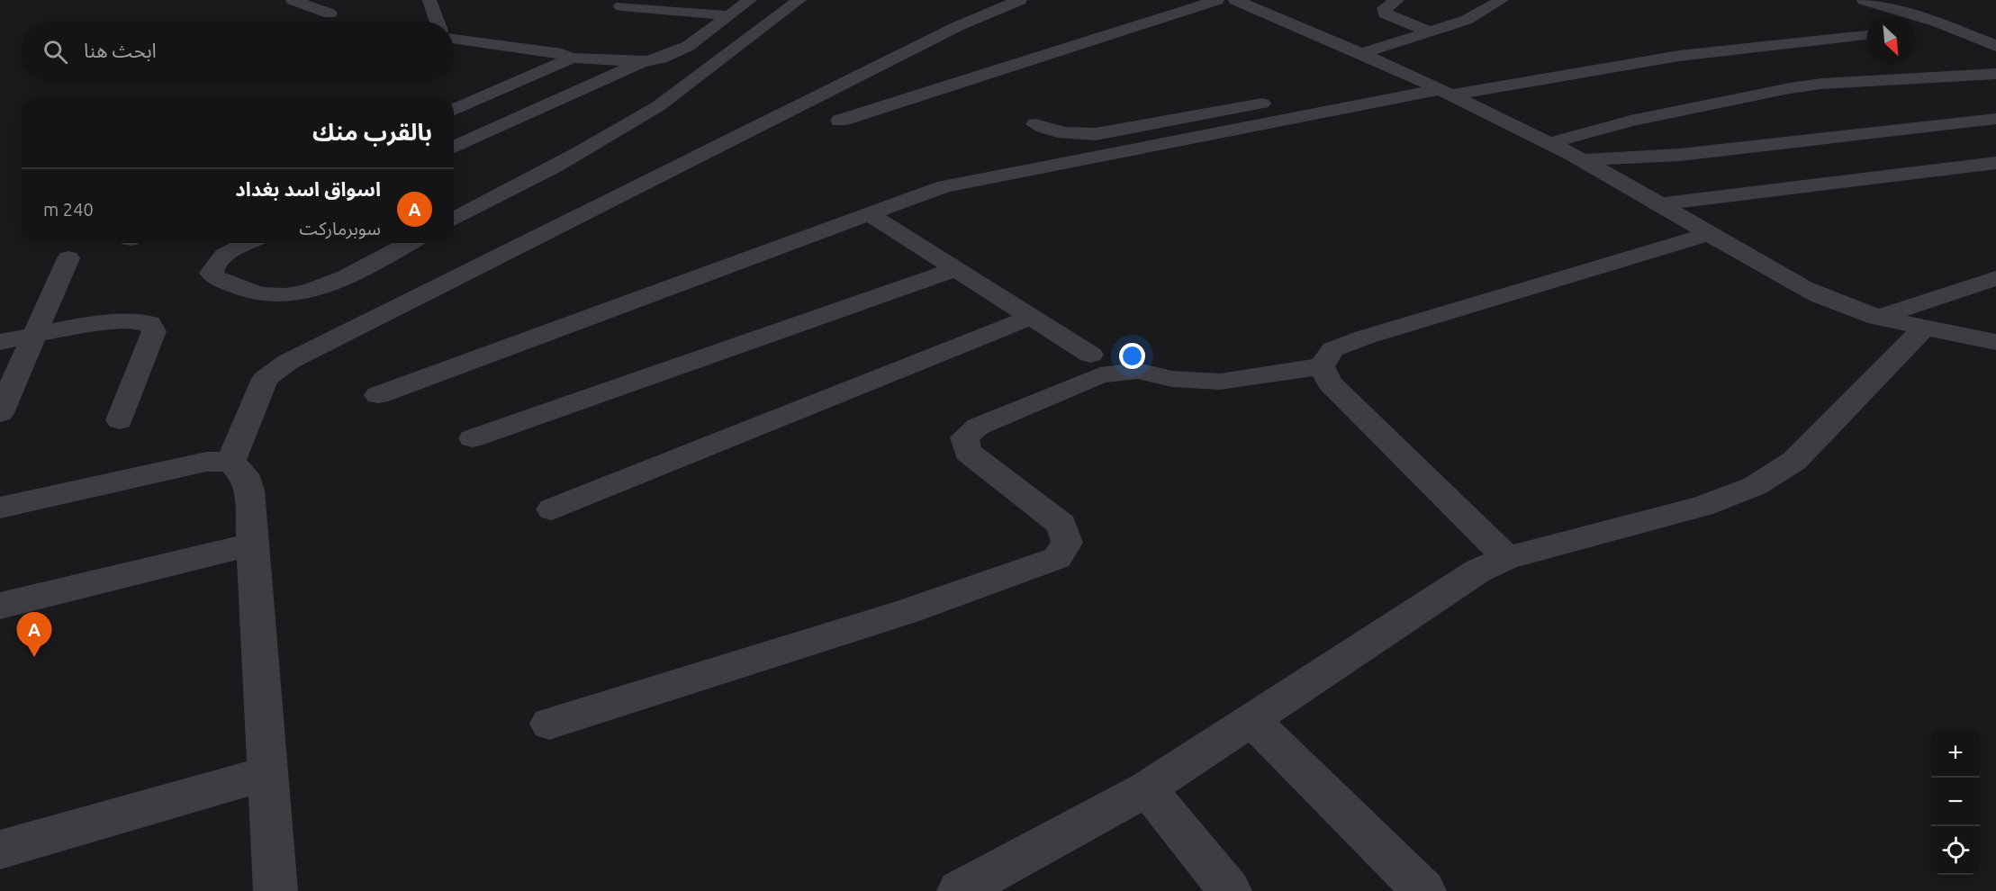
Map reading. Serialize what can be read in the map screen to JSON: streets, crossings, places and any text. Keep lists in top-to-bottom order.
{
  "north": "bottom right",
  "page": {
    "search": "ابحث هنا",
    "heading": "بالقرب منك",
    "list": [
      {
        "mark": "A",
        "name": "اسواق اسد بغداد",
        "note": "سوبرماركت",
        "value": "240 m"
      }
    ],
    "pins": "A",
    "map_buttons": ["+", "−"]
  }
}
